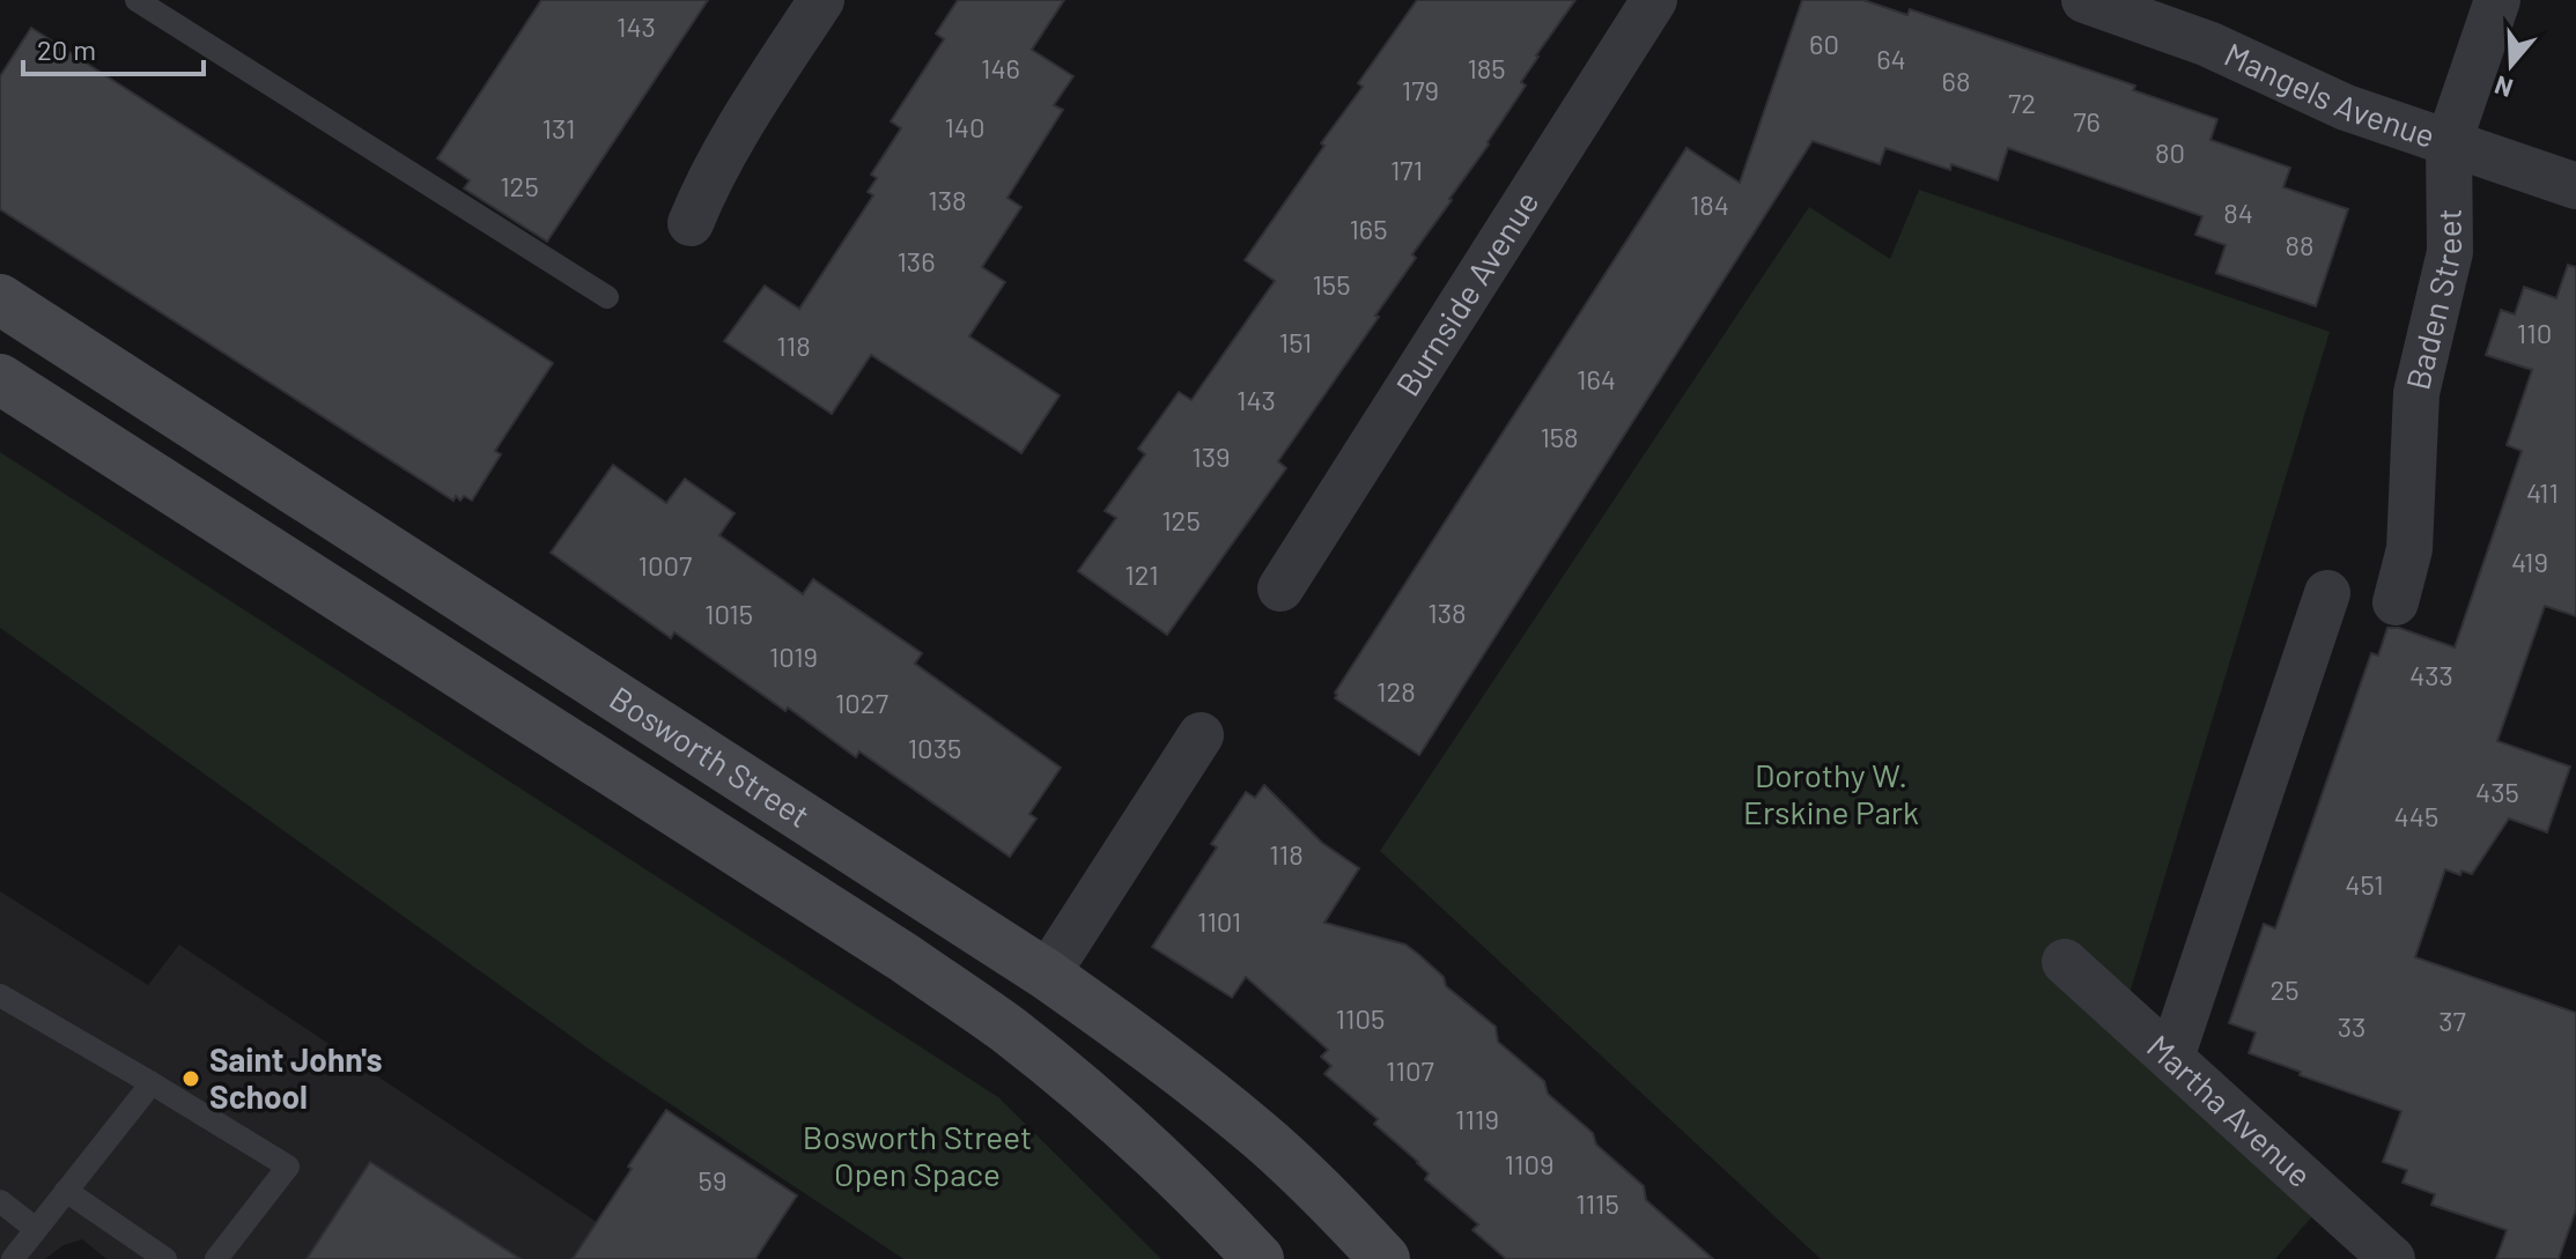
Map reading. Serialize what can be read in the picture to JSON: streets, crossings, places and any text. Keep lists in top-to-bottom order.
{
  "streets": {
    "main road": ["Bosworth Street"],
    "street": [
      "Mangels Avenue",
      "Burnside Avenue",
      "Baden Street",
      "Martha Avenue"
    ]
  },
  "crossings": [
    ["Mangels Avenue", "Baden Street"]
  ],
  "parks": ["Dorothy W. Erskine Park", "Bosworth Street Open Space"],
  "places": ["Saint John's School"],
  "house_numbers": [
    "143",
    "60",
    "64",
    "146",
    "185",
    "68",
    "179",
    "72",
    "76",
    "140",
    "131",
    "80",
    "171",
    "125",
    "138",
    "184",
    "84",
    "165",
    "88",
    "136",
    "155",
    "110",
    "151",
    "118",
    "164",
    "143",
    "158",
    "139",
    "411",
    "125",
    "419",
    "1007",
    "121",
    "138",
    "1015",
    "1019",
    "433",
    "128",
    "1027",
    "1035",
    "435",
    "445",
    "118",
    "451",
    "1101",
    "25",
    "1105",
    "37",
    "33",
    "1107",
    "1119",
    "1109",
    "59",
    "1115"
  ],
  "scale_bar": "20 m",
  "north": "bottom"
}
